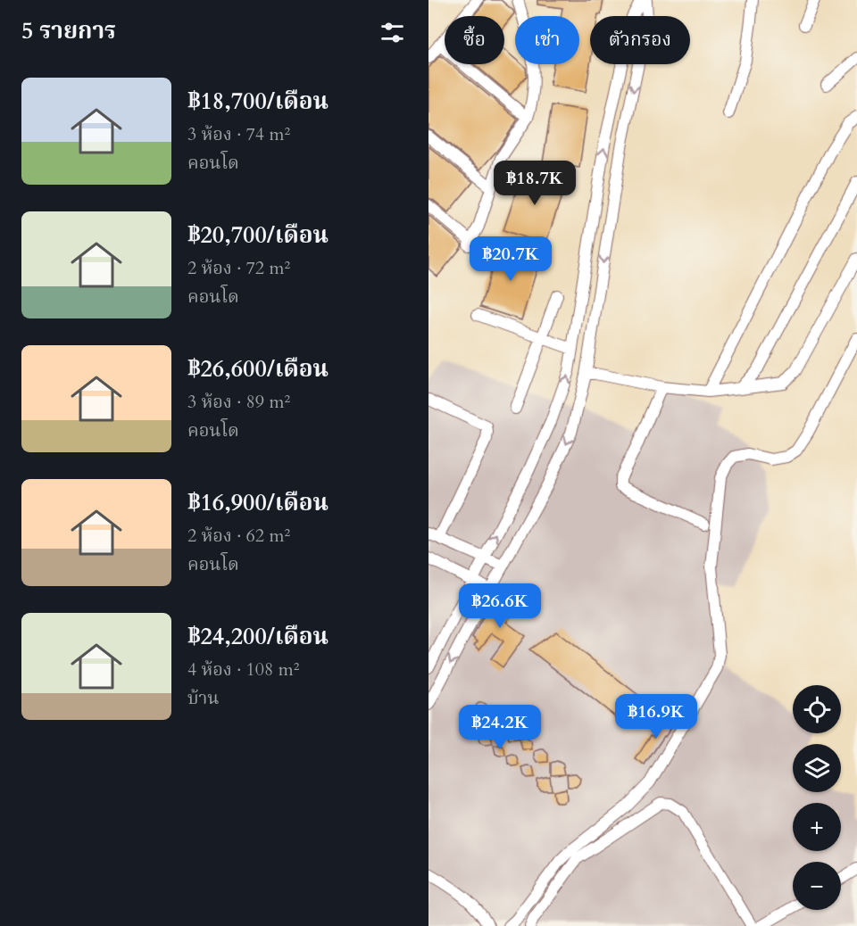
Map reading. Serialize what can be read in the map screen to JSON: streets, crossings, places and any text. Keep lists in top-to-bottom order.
{
  "page": {
    "heading": "5 รายการ",
    "chip": ["ซื้อ", "เช่า", "ตัวกรอง"],
    "list": [
      {
        "name": "฿18,700/เดือน",
        "note": "3 ห้อง · 74 m² · คอนโด"
      },
      {
        "name": "฿20,700/เดือน",
        "note": "2 ห้อง · 72 m² · คอนโด"
      },
      {
        "name": "฿26,600/เดือน",
        "note": "3 ห้อง · 89 m² · คอนโด"
      },
      {
        "name": "฿16,900/เดือน",
        "note": "2 ห้อง · 62 m² · คอนโด"
      },
      {
        "name": "฿24,200/เดือน",
        "note": "4 ห้อง · 108 m² · บ้าน"
      }
    ],
    "price": [
      "฿18.7K",
      "฿20.7K",
      "฿26.6K",
      "฿16.9K",
      "฿24.2K"
    ],
    "map_buttons": ["+", "−"]
  }
}
